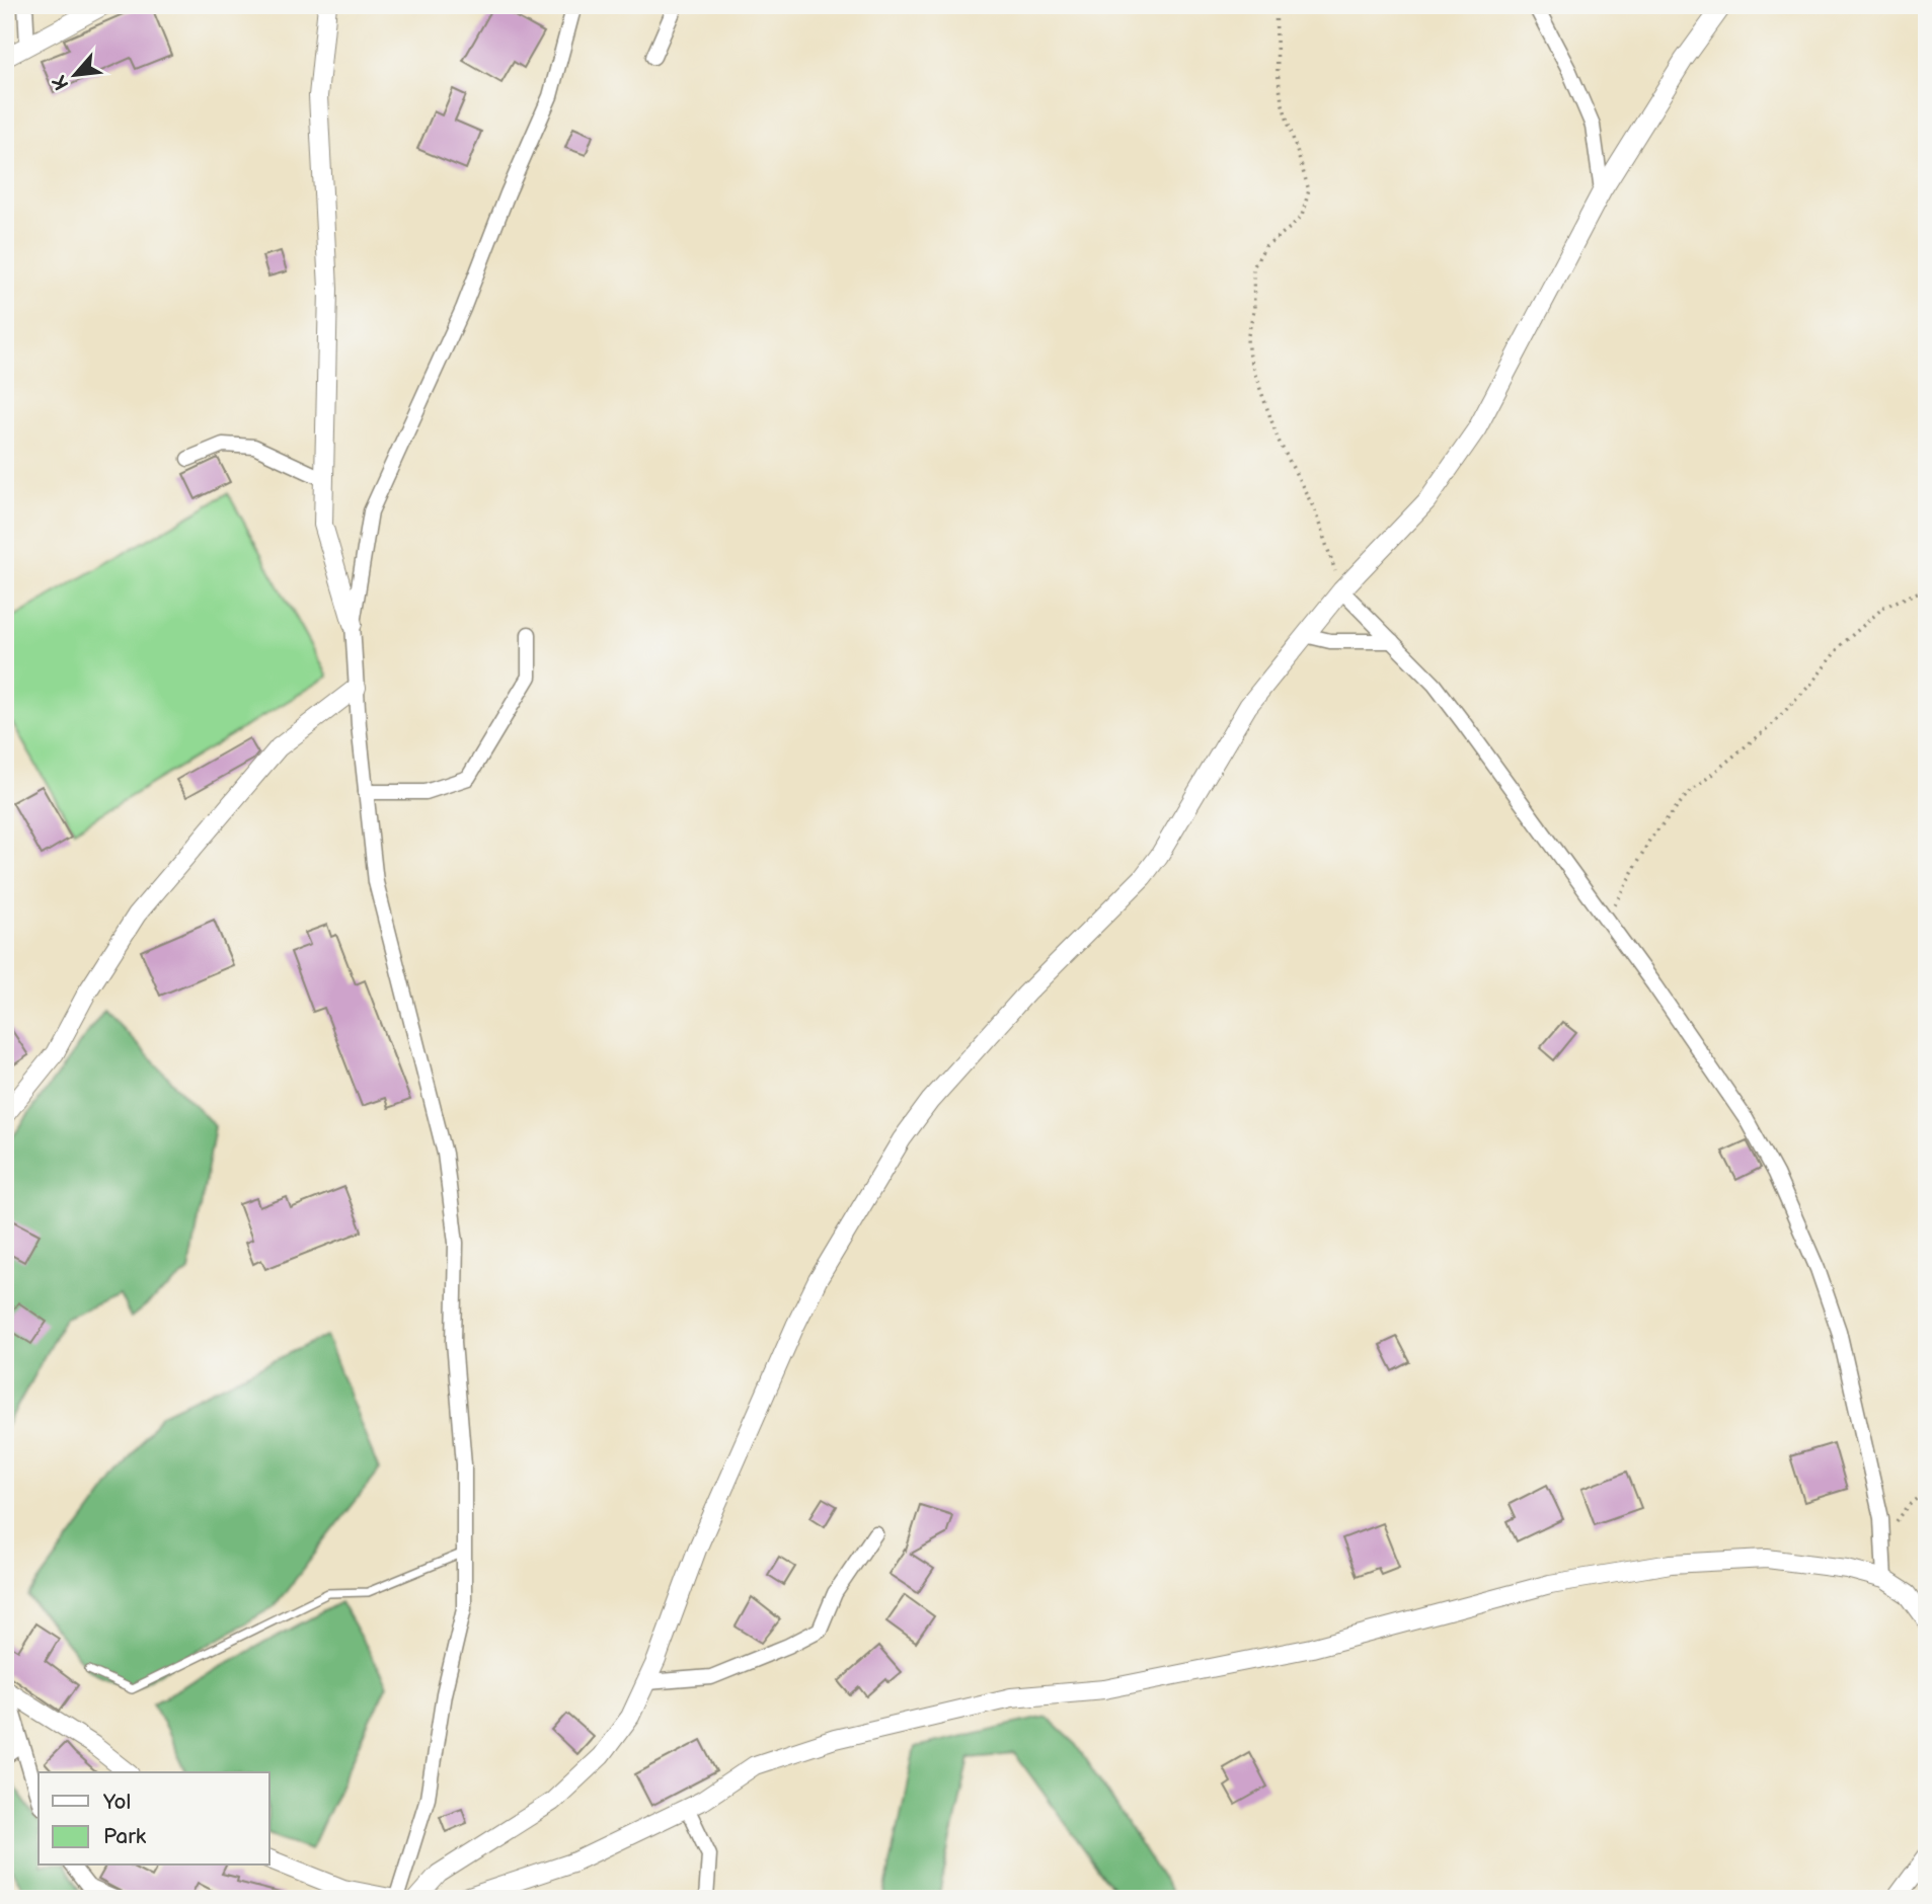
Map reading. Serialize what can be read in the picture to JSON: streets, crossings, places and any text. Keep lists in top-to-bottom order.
{
  "legend": ["Yol", "Park"],
  "north": "bottom left"
}
